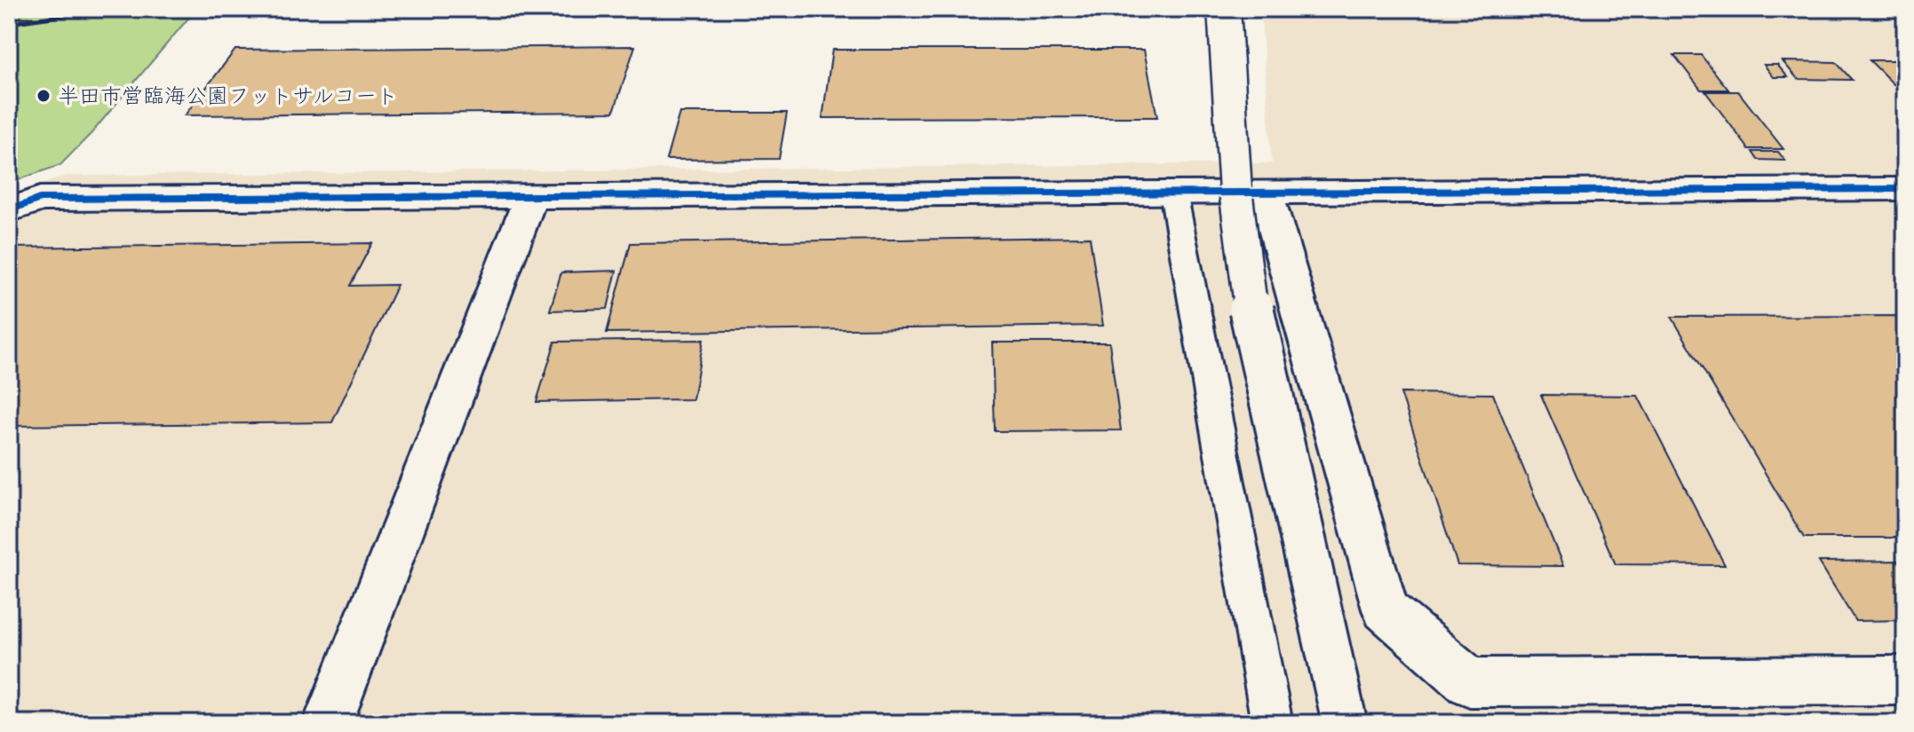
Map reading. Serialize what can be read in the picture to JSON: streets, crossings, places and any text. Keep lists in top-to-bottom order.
{
  "places": ["半田市営臨海公園フットサルコート"]
}
